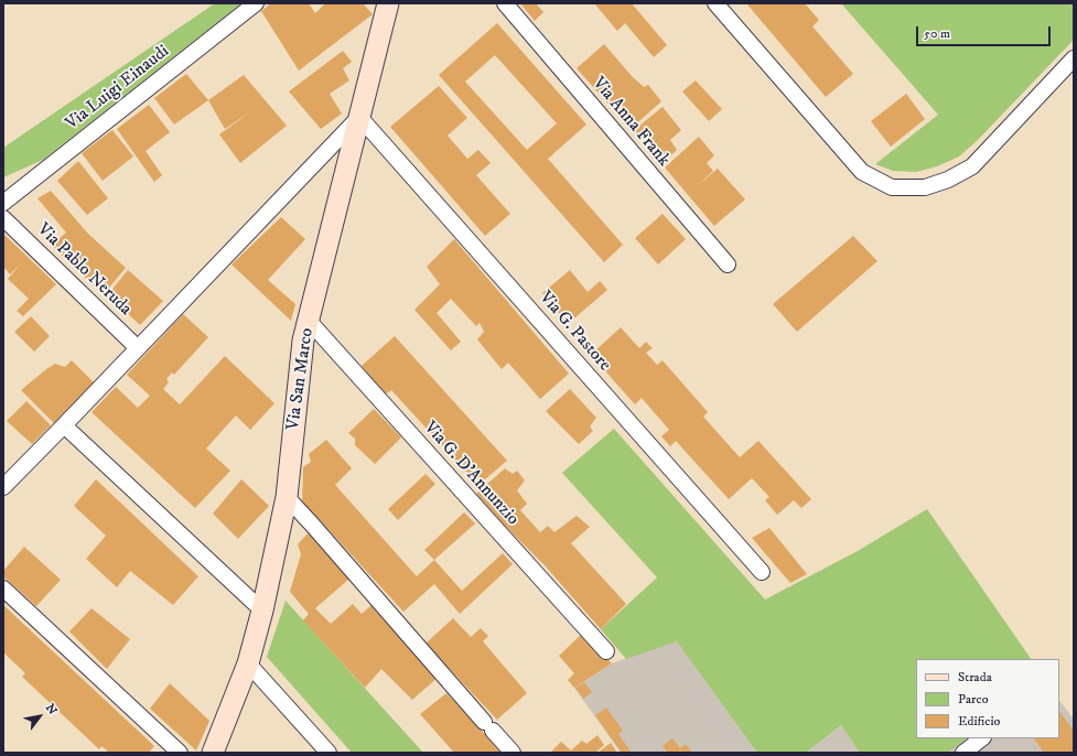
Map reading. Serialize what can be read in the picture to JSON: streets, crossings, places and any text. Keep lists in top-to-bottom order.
{
  "streets": {
    "main road": ["Via San Marco"],
    "street": [
      "Via Luigi Einaudi",
      "Via Anna Frank",
      "Via Pablo Neruda",
      "Via G. Pastore",
      "Via G. D'Annunzio"
    ]
  },
  "crossings": [
    ["Via G. Pastore", "Via San Marco"],
    ["Via San Marco", "Via G. D'Annunzio"]
  ],
  "legend": ["Strada", "Parco", "Edificio"],
  "scale_bar": "50 m",
  "north": "top right"
}
